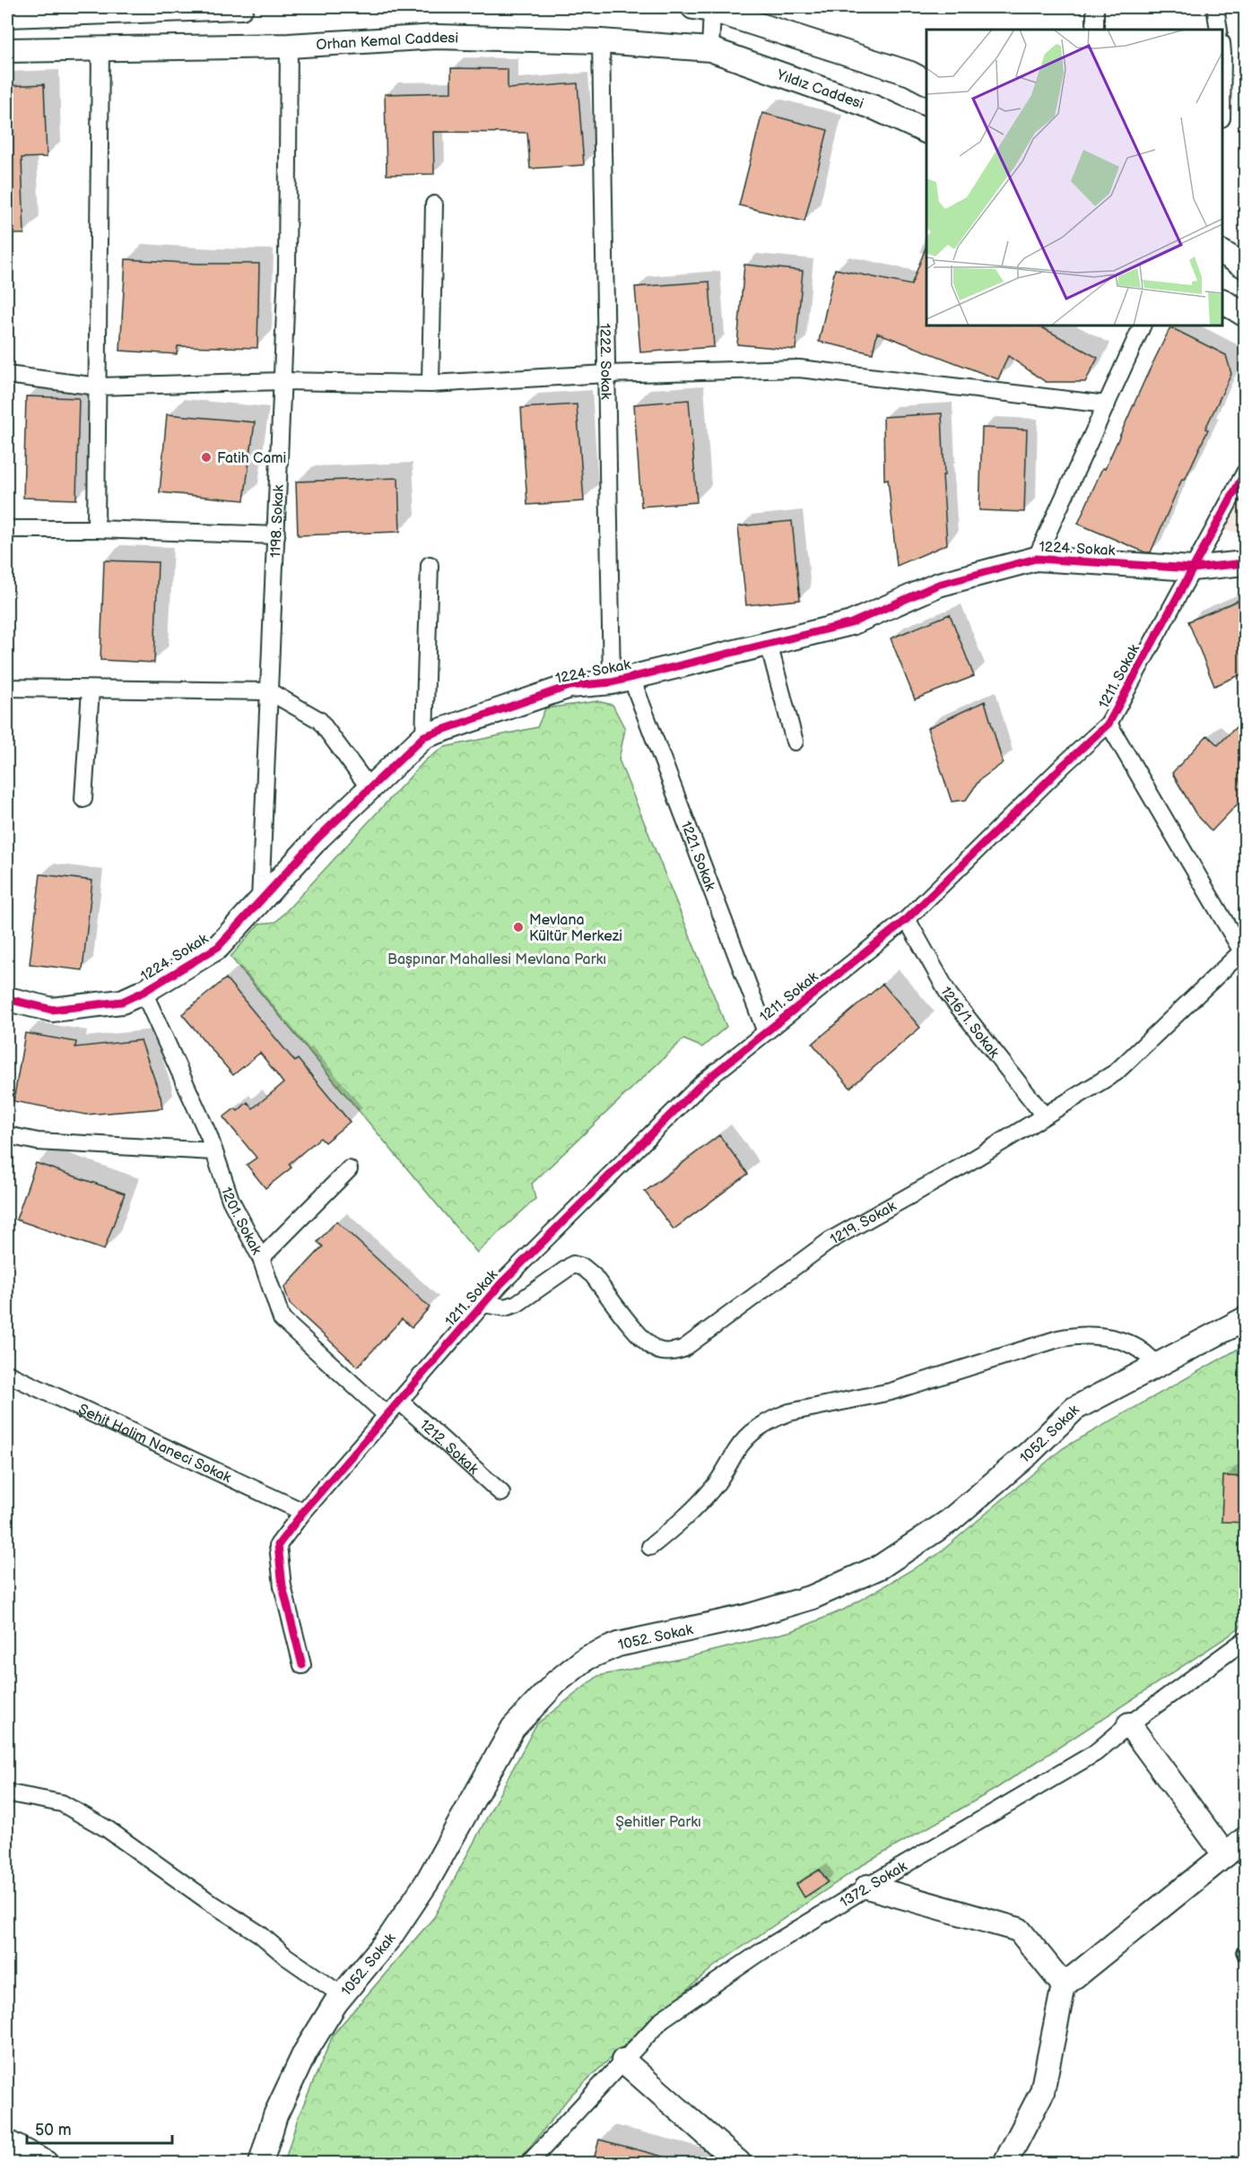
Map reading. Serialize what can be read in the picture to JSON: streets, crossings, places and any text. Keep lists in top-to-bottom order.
{
  "streets": {
    "street": [
      "Orhan Kemal Caddesi",
      "Yıldız Caddesi",
      "1222. Sokak",
      "1198. Sokak",
      "1224. Sokak",
      "1211. Sokak",
      "1221. Sokak",
      "1216/1. Sokak",
      "1201. Sokak",
      "1219. Sokak",
      "1052. Sokak",
      "Şehit Halim Naneci Sokak",
      "1212. Sokak",
      "1372. Sokak"
    ]
  },
  "crossings": [
    ["Orhan Kemal Caddesi", "Yıldız Caddesi"],
    ["Orhan Kemal Caddesi", "1222. Sokak"],
    ["Orhan Kemal Caddesi", "1198. Sokak"],
    ["1222. Sokak", "1224. Sokak"],
    ["1222. Sokak", "1221. Sokak"],
    ["1198. Sokak", "1224. Sokak"],
    ["1224. Sokak", "1211. Sokak"],
    ["1224. Sokak", "1221. Sokak"],
    ["1224. Sokak", "1201. Sokak"],
    ["1211. Sokak", "1221. Sokak"],
    ["1211. Sokak", "1216/1. Sokak"],
    ["1211. Sokak", "1201. Sokak"],
    ["1211. Sokak", "1219. Sokak"],
    ["1211. Sokak", "Şehit Halim Naneci Sokak"],
    ["1211. Sokak", "1212. Sokak"],
    ["1216/1. Sokak", "1219. Sokak"]
  ],
  "parks": ["Başpınar Mahallesi Mevlana Parkı", "Şehitler Parkı"],
  "places": ["Fatih Cami", "Mevlana Kültür Merkezi"],
  "scale_bar": "50 m"
}
